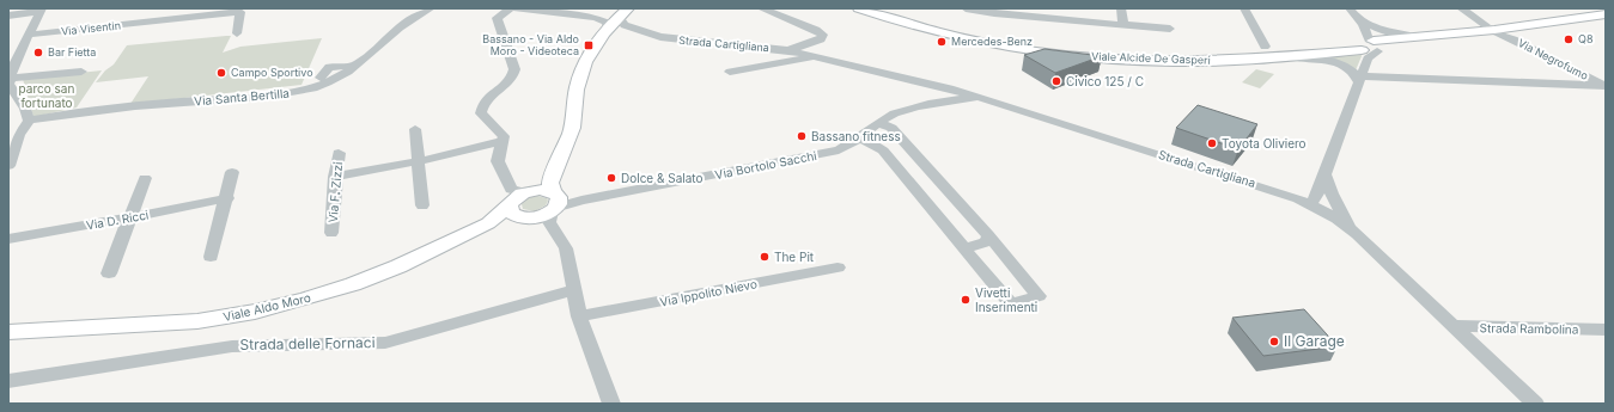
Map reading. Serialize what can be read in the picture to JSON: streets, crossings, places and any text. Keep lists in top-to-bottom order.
{
  "streets": {
    "main road": ["Viale Alcide De Gasperi", "Viale Aldo Moro"],
    "street": [
      "Via Visentin",
      "Strada Cartigliana",
      "Via Negrofumo",
      "Via Santa Bertilla",
      "Via Bortolo Sacchi",
      "Via F. Zizzi",
      "Via D. Ricci",
      "Via Ippolito Nievo",
      "Strada Rambolina",
      "Strada delle Fornaci"
    ]
  },
  "crossings": [
    ["Strada Cartigliana", "Via Bortolo Sacchi"],
    ["Strada Cartigliana", "Viale Aldo Moro"],
    ["Strada Cartigliana", "Strada Rambolina"],
    ["Viale Alcide De Gasperi", "Via Negrofumo"],
    ["Via Bortolo Sacchi", "Viale Aldo Moro"]
  ],
  "parks": ["parco san fortunato"],
  "places": {
    "other": [
      "Q8",
      "Mercedes-Benz",
      "Bar Fietta",
      "Campo Sportivo",
      "Civico 125 / C",
      "Bassano fitness",
      "Toyota Oliviero",
      "Dolce & Salato",
      "The Pit",
      "Vivetti Inserimenti",
      "Il Garage"
    ],
    "transit": ["Bassano - Via Aldo Moro - Videoteca"]
  }
}
